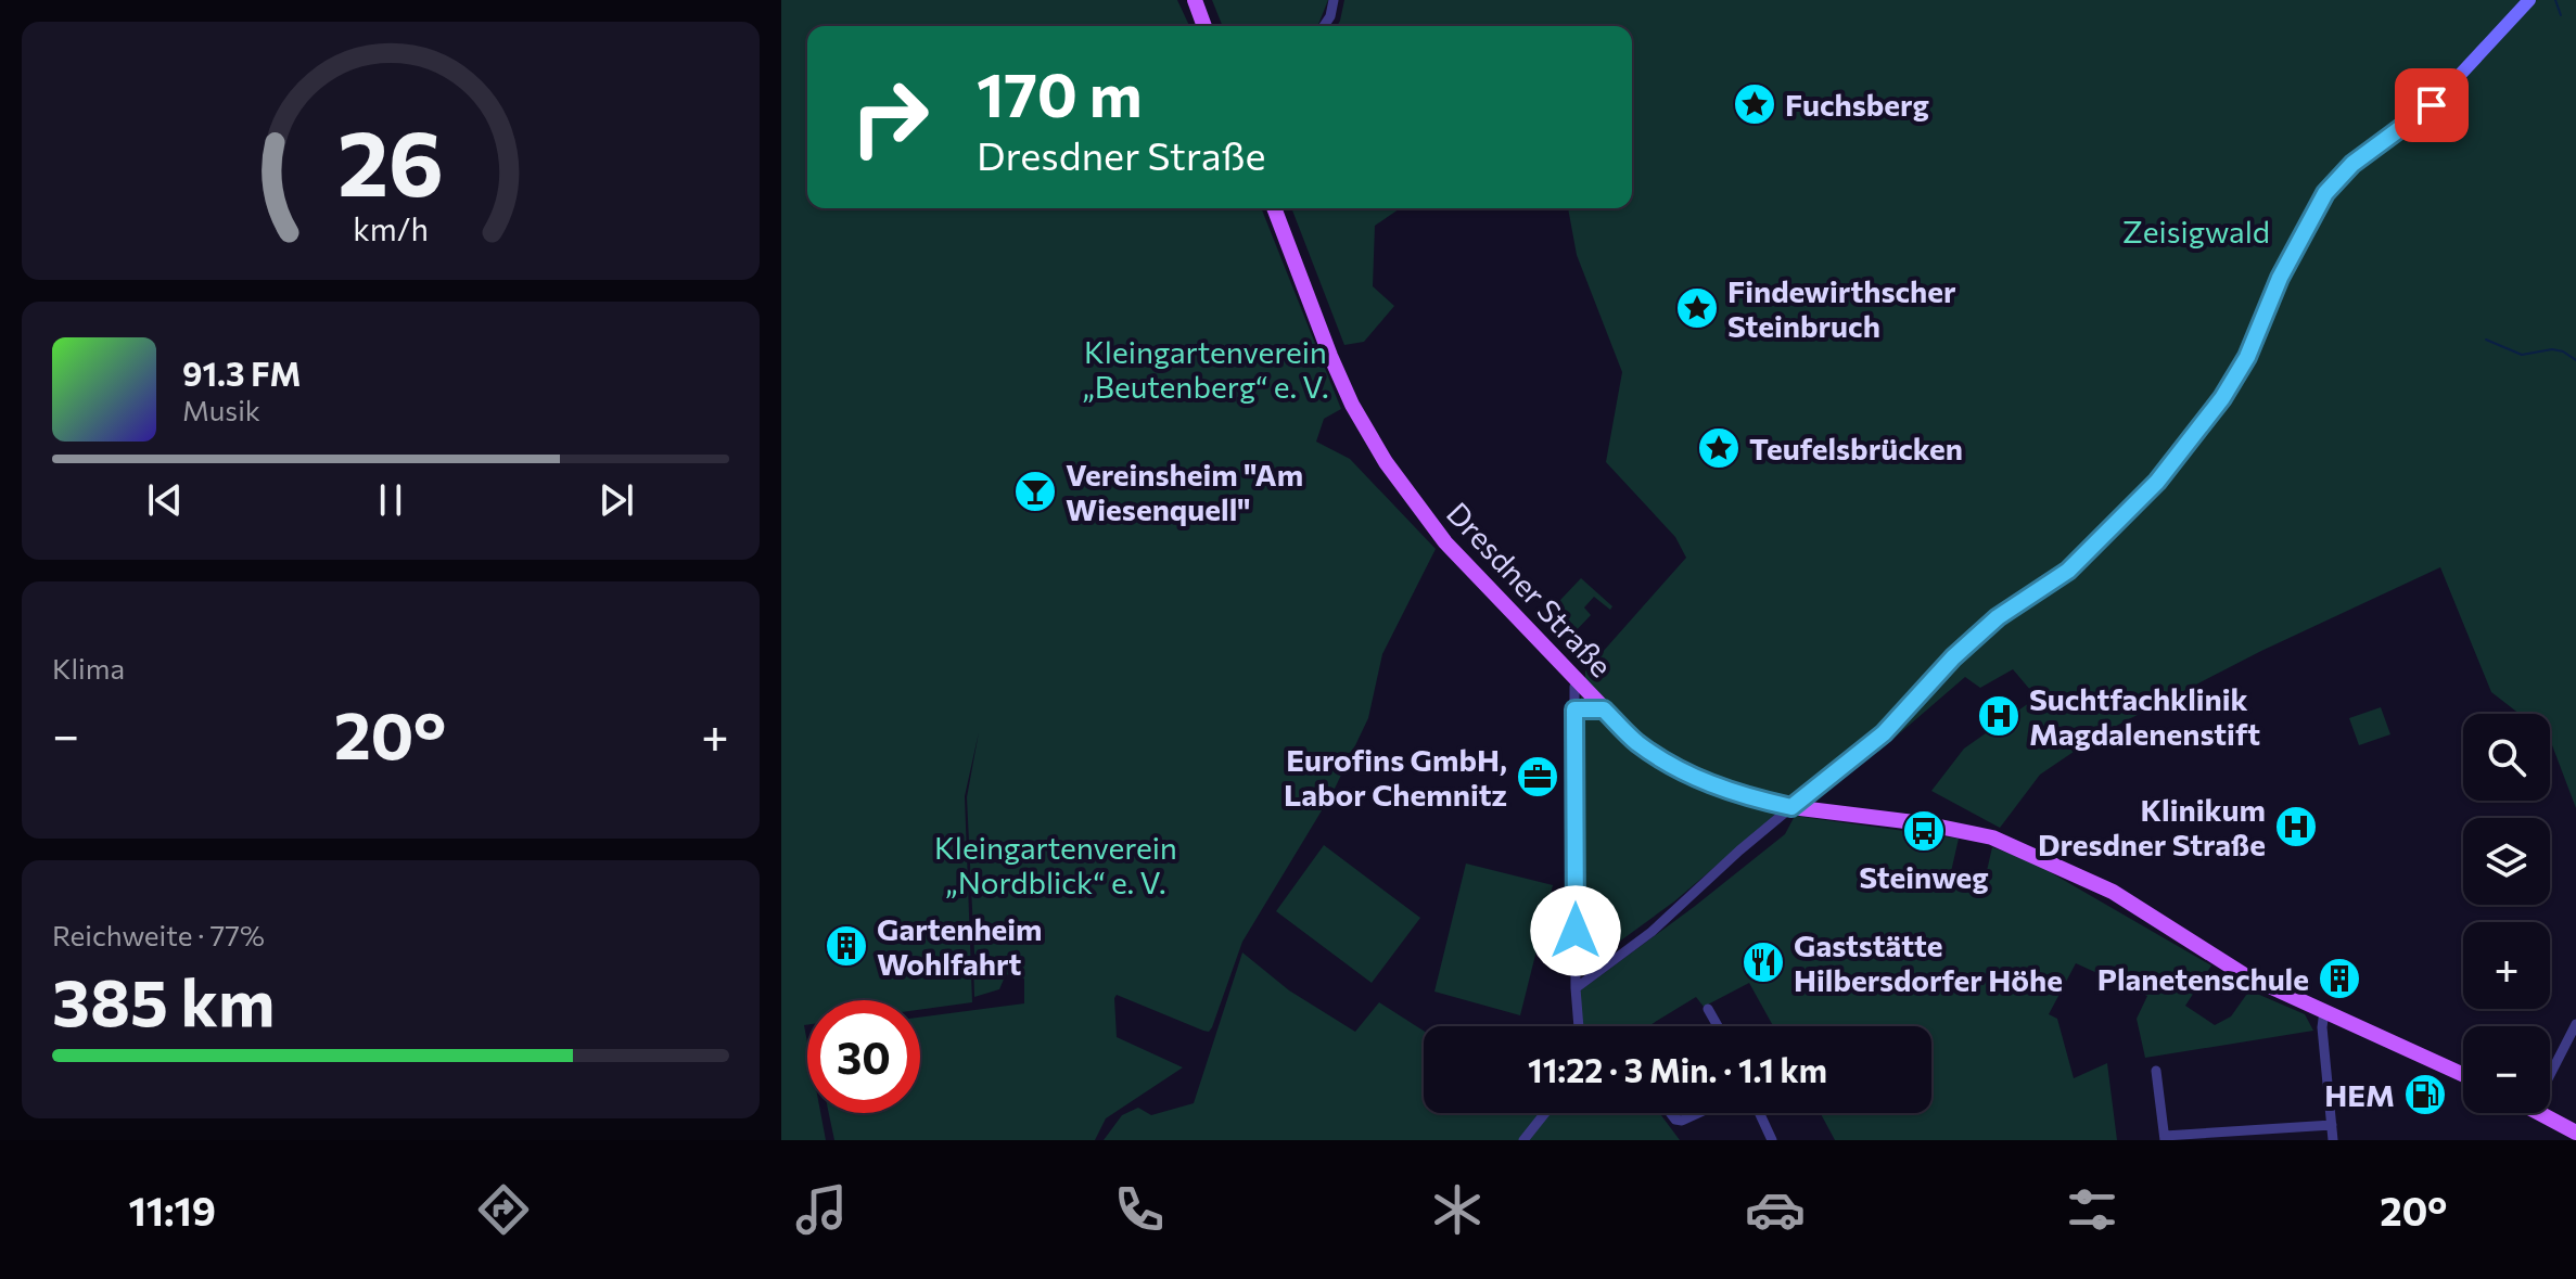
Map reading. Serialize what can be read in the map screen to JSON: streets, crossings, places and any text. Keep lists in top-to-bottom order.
{
  "streets": {
    "main road": ["Dresdner Straße"]
  },
  "parks": ["Zeisigwald", "Kleingartenverein „Beutenberg“ e. V.", "Kleingartenverein „Nordblick“ e. V."],
  "places": {
    "place": ["Fuchsberg", "Findewirthscher Steinbruch", "Teufelsbrücken"],
    "bar": ["Vereinsheim \"Am Wiesenquell\""],
    "hospital": ["Suchtfachklinik Magdalenenstift", "Klinikum Dresdner Straße"],
    "office": ["Eurofins GmbH, Labor Chemnitz"],
    "bus stop": ["Steinweg"],
    "building": ["Gartenheim Wohlfahrt", "Planetenschule"],
    "restaurant": ["Gaststätte Hilbersdorfer Höhe"],
    "fuel station": ["HEM"]
  },
  "page": {
    "turn": ["170 m", "Dresdner Straße"],
    "song": ["91.3 FM", "Musik"],
    "tile": [
      "Klima",
      ["Reichweite · 77%", "385 km"]
    ],
    "heat": ["−", "20°", "+"],
    "map_buttons": ["+", "−"],
    "limit": "30",
    "trip": "11:22 · 3 Min. · 1.1 km",
    "tabs": ["11:19", "20°"],
    "gauge": ["26", "km/h"]
  }
}
